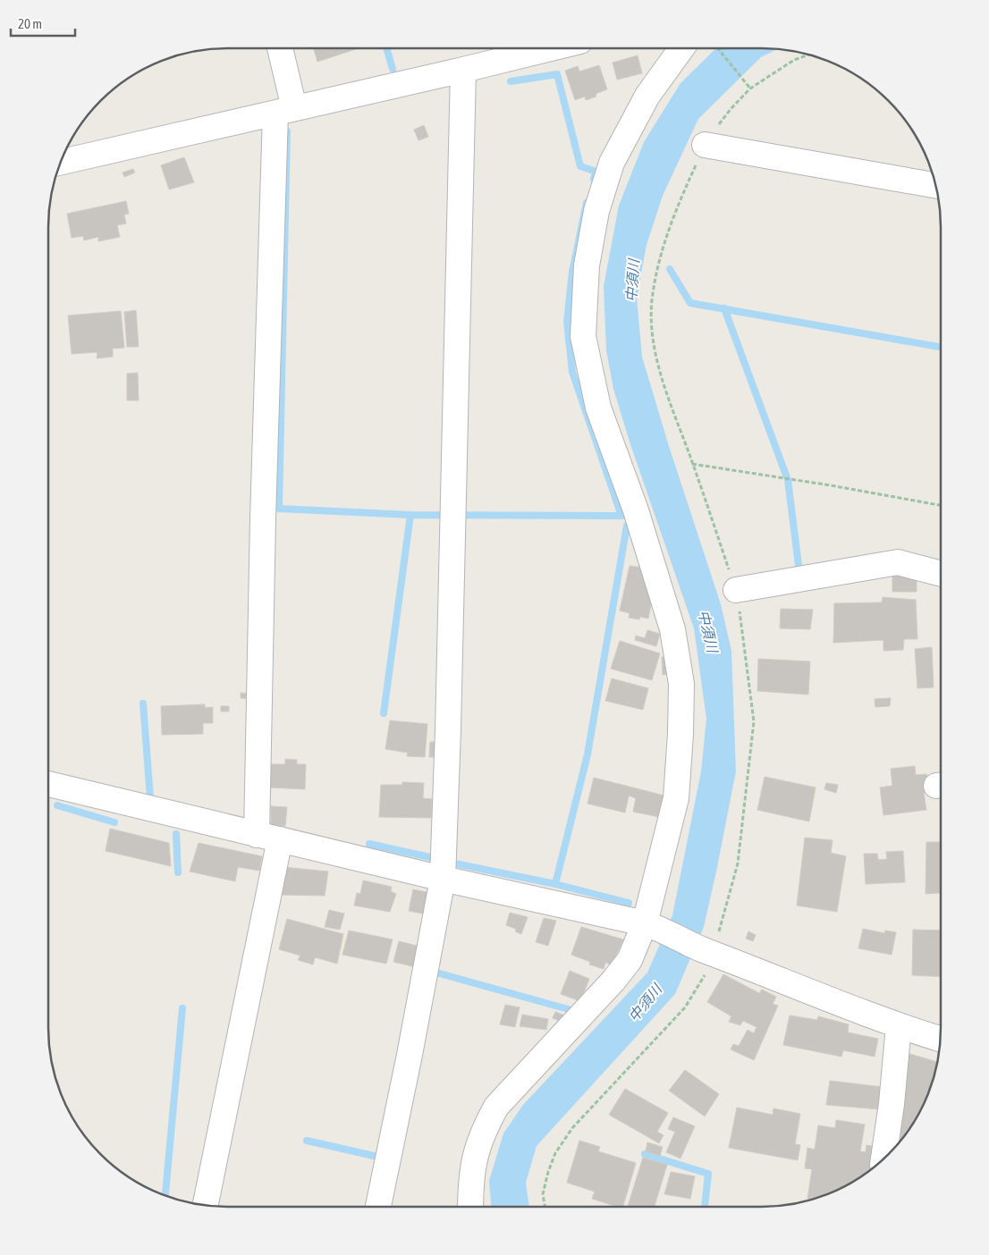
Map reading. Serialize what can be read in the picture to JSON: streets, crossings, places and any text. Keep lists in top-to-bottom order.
{
  "water": ["中須川"],
  "scale_bar": "20 m"
}
